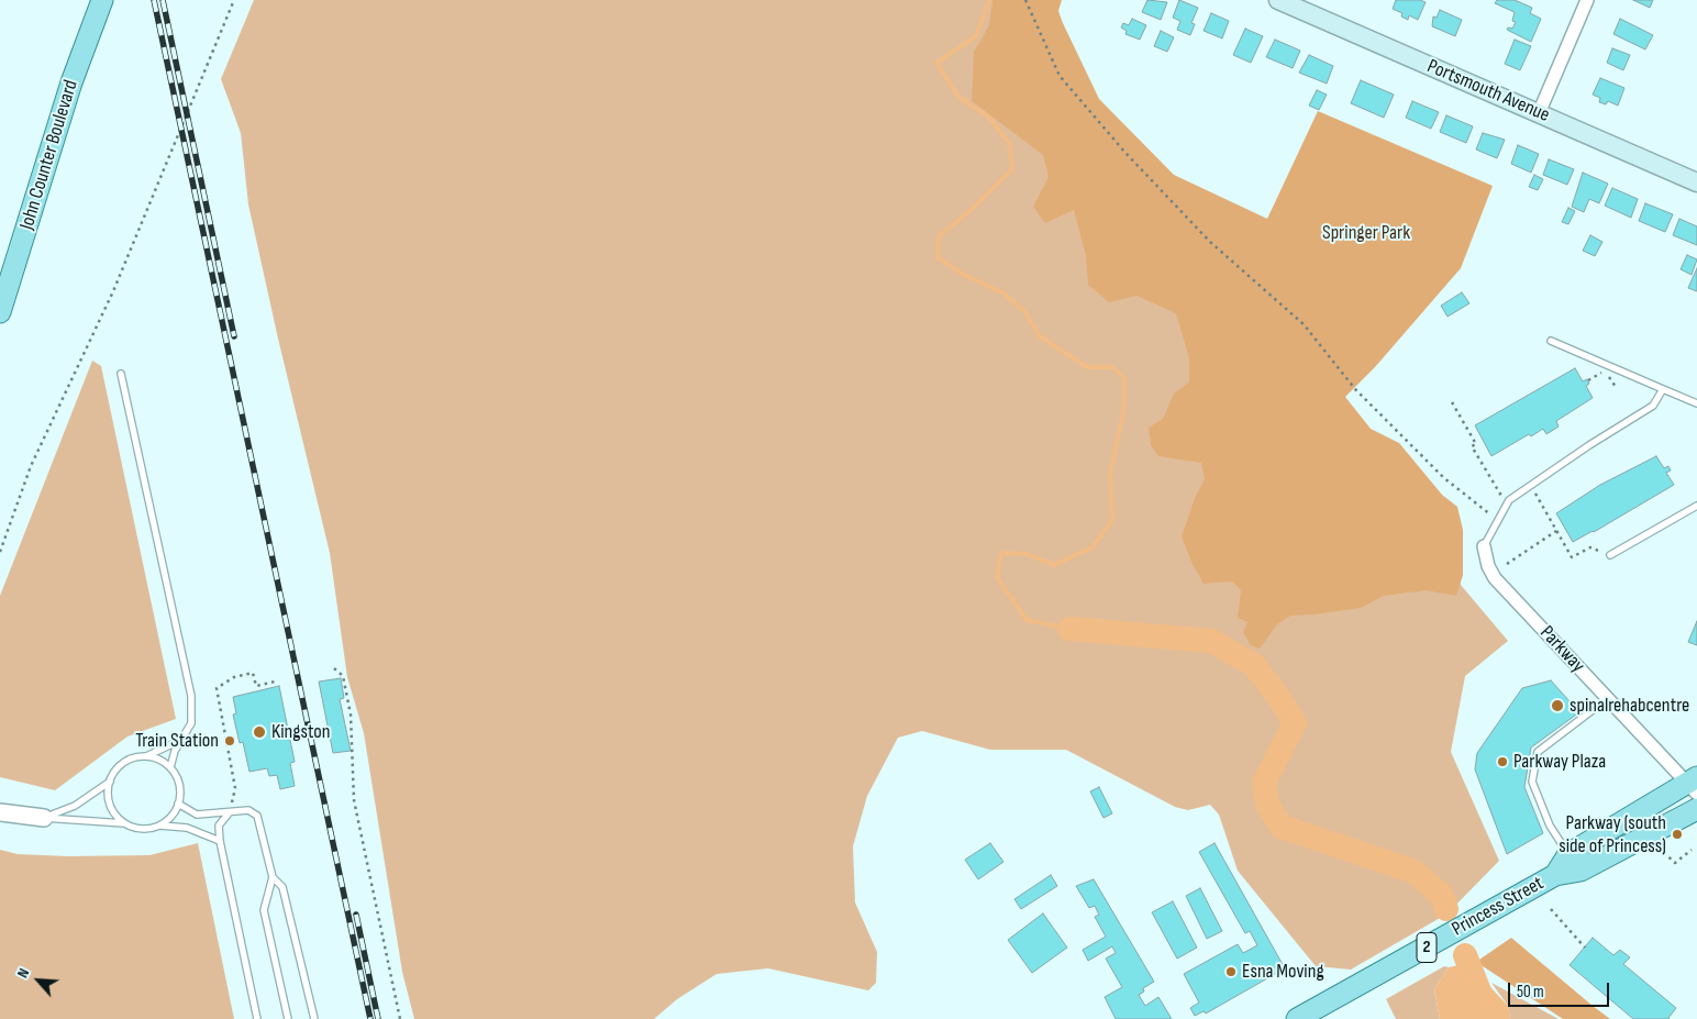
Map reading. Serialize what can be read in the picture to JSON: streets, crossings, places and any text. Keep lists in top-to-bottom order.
{
  "streets": {
    "main road": [
      "Portsmouth Avenue",
      "John Counter Boulevard",
      "Princess Street",
      "2"
    ],
    "street": ["Parkway"]
  },
  "crossings": [
    ["Parkway", "Princess Street"]
  ],
  "parks": ["Springer Park"],
  "places": [
    "spinalrehabcentre",
    "Kingston",
    "Train Station",
    "Parkway Plaza",
    "Parkway (south side of Princess)",
    "Esna Moving"
  ],
  "scale_bar": "50 m",
  "north": "top left"
}
